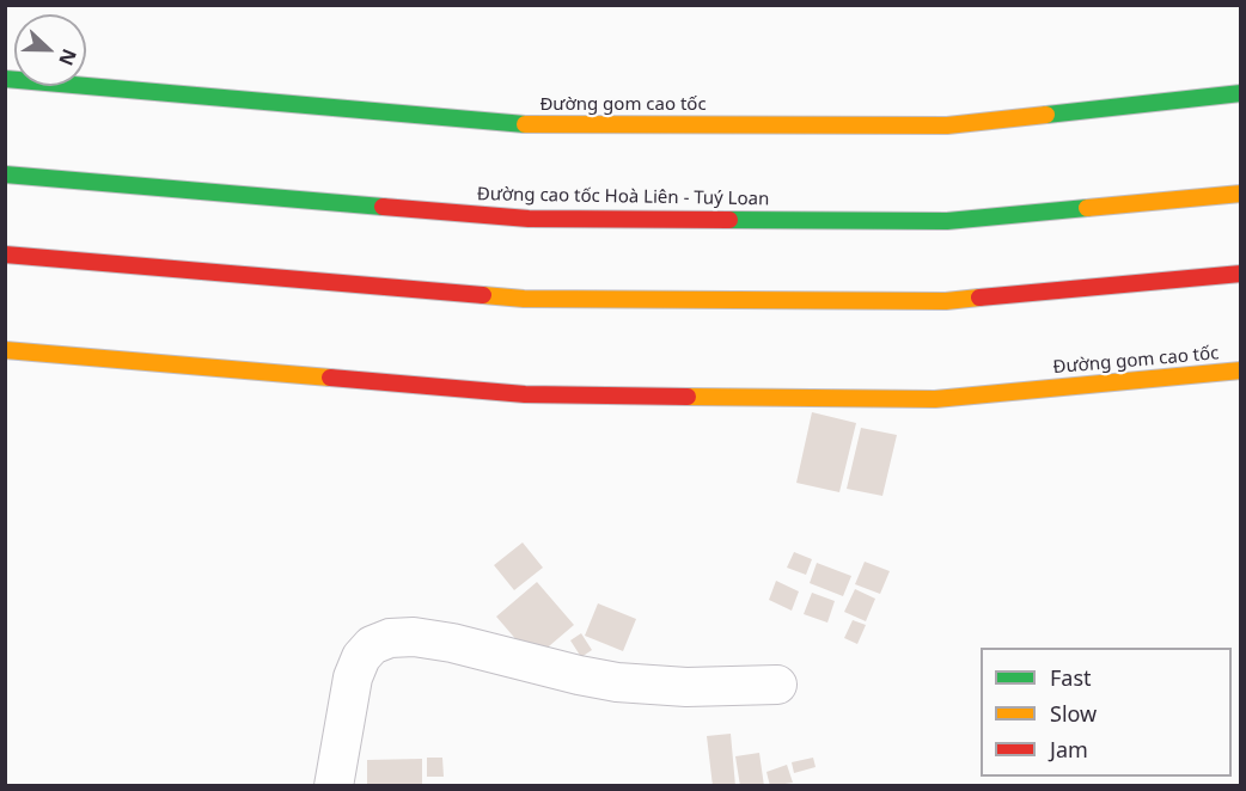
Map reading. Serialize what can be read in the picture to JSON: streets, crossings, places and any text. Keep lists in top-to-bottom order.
{
  "streets": {
    "main road": ["Đường gom cao tốc", "Đường cao tốc Hoà Liên - Tuý Loan"]
  },
  "legend": ["Fast", "Slow", "Jam"],
  "north": "right"
}
